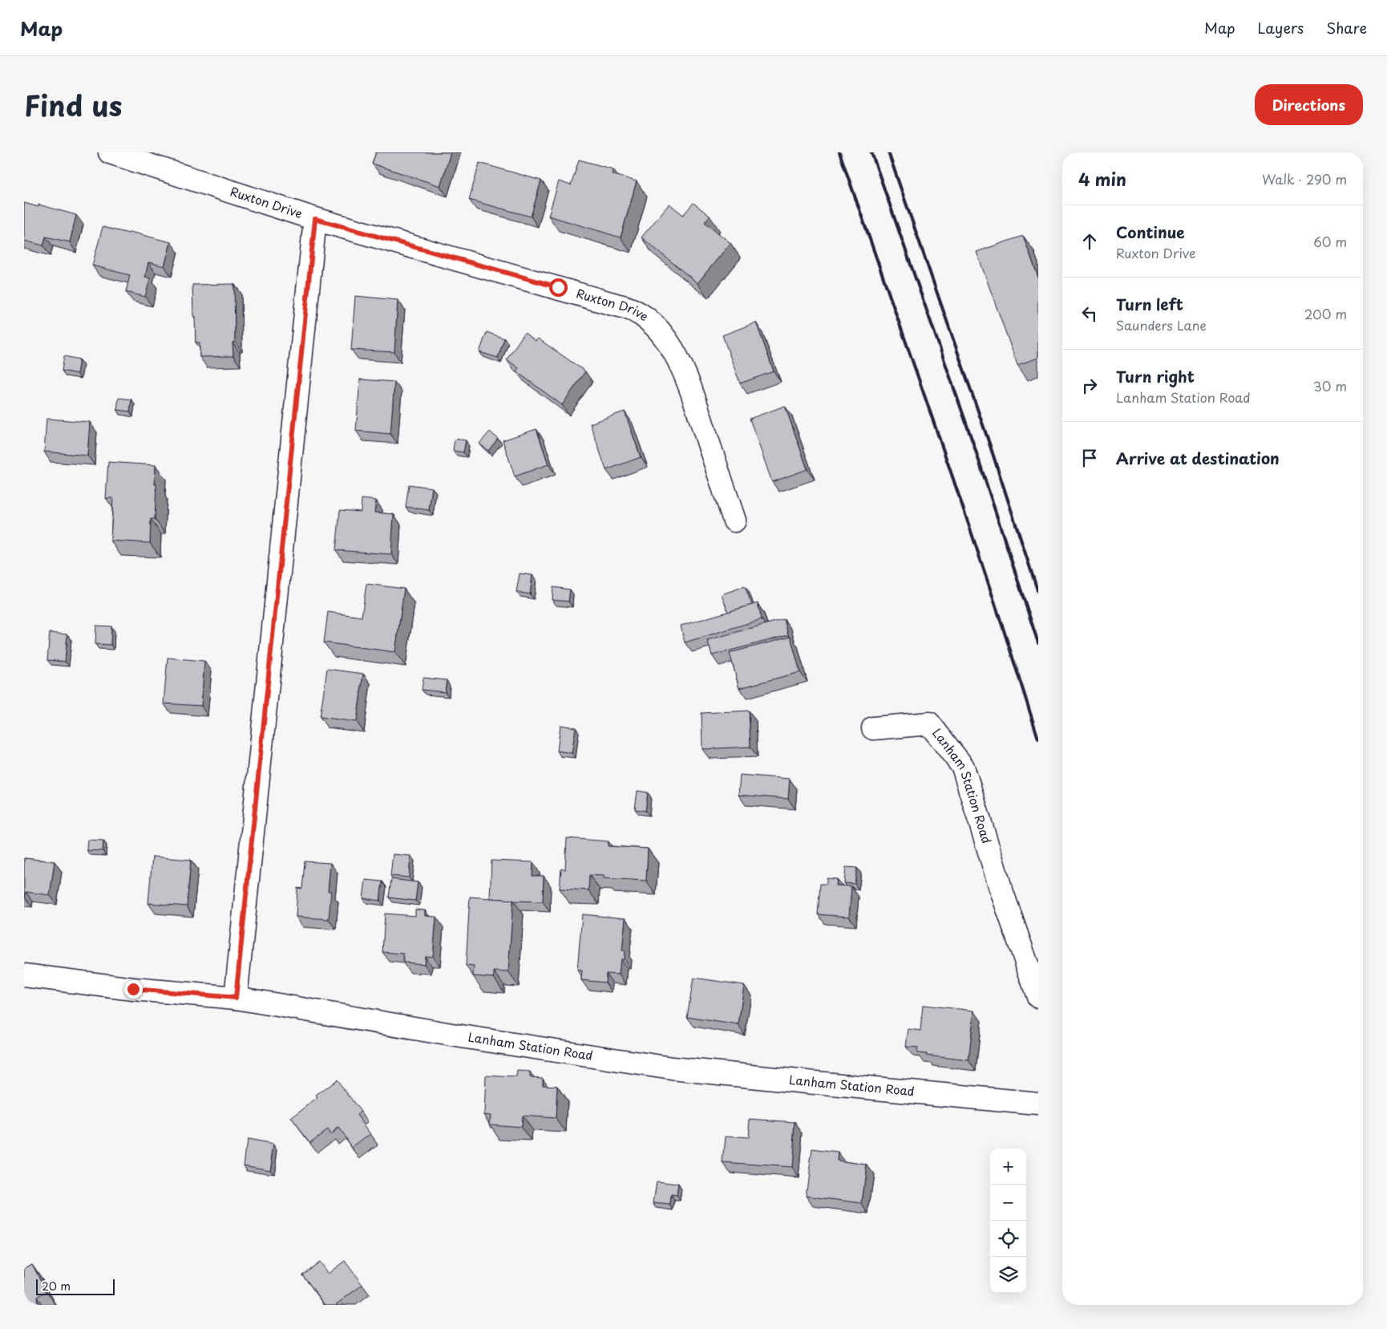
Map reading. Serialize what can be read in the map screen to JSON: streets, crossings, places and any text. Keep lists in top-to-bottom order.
{
  "streets": {
    "street": ["Ruxton Drive", "Lanham Station Road"]
  },
  "scale_bar": "20 m",
  "page": {
    "header": "Map",
    "nav": ["Map", "Layers", "Share"],
    "title": "Find us",
    "buttons": "Directions",
    "heading": ["4 min", "Walk · 290 m"],
    "list": [
      ["Continue", "Ruxton Drive", "60 m"],
      ["Turn left", "Saunders Lane", "200 m"],
      ["Turn right", "Lanham Station Road", "30 m"],
      "Arrive at destination"
    ],
    "map_buttons": ["+", "−"],
    "scale": "20 m"
  }
}
